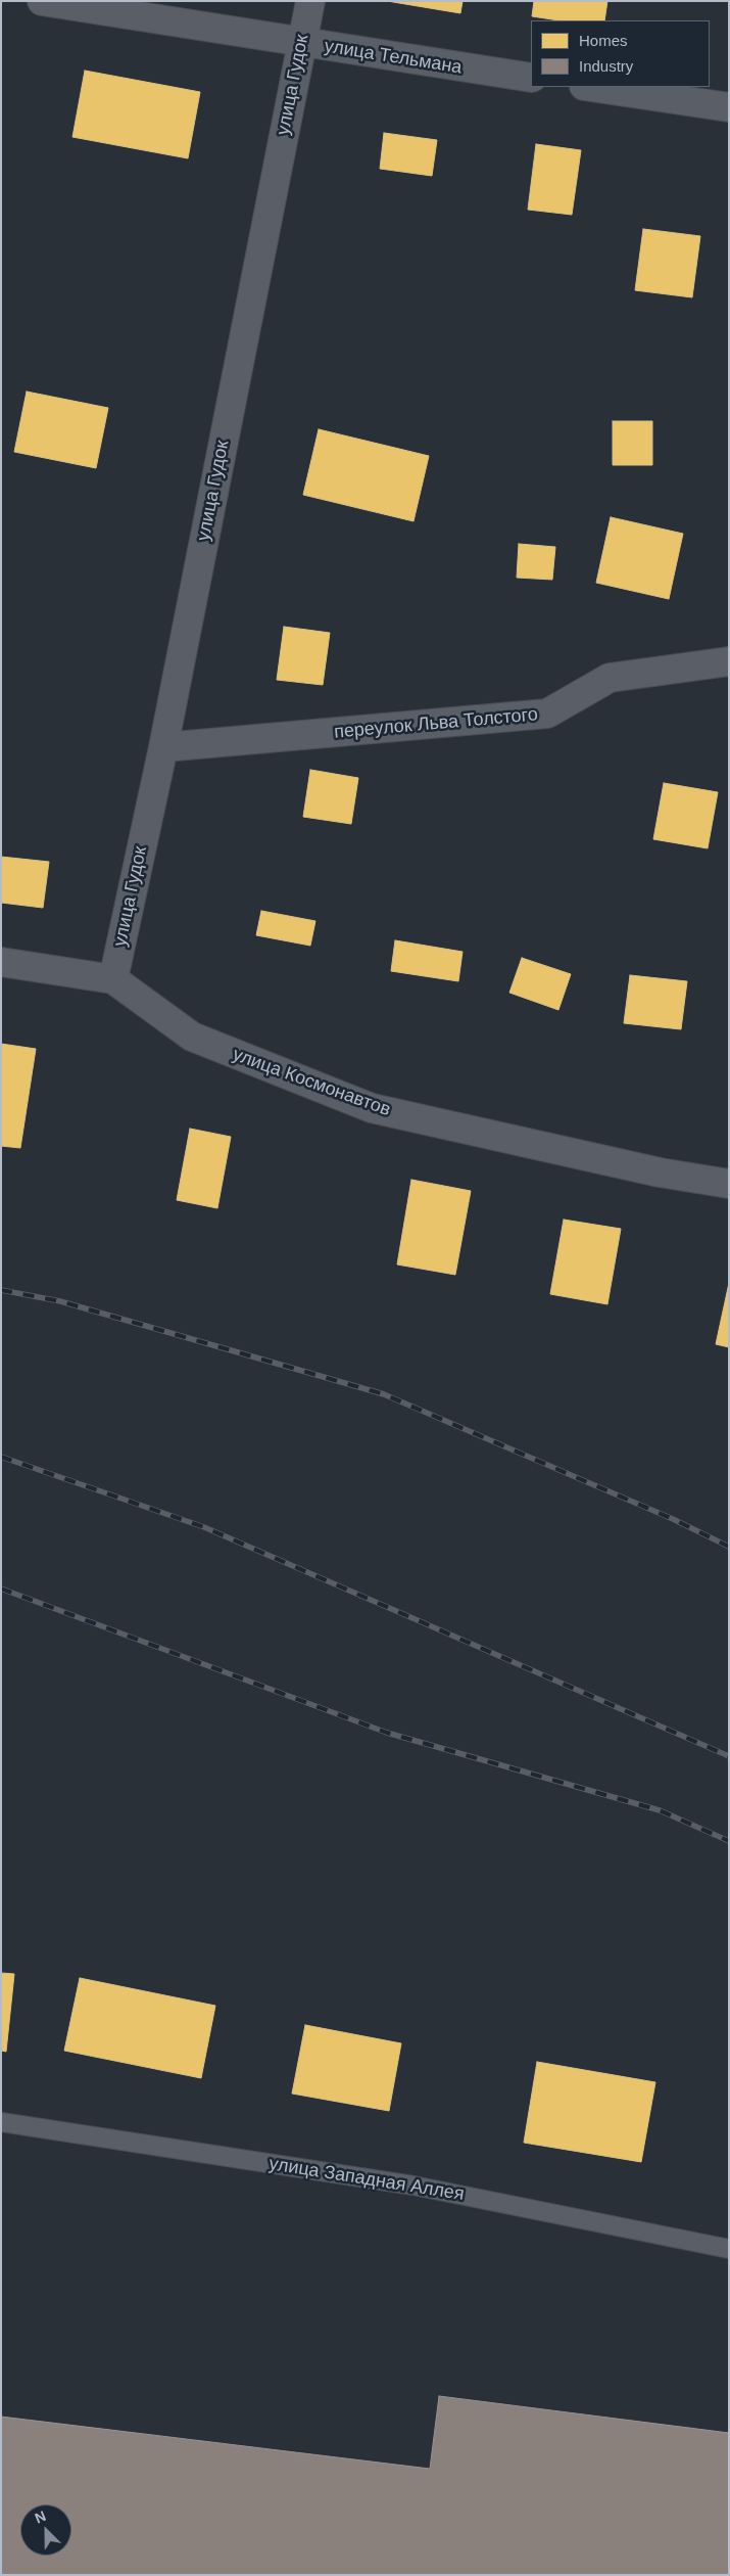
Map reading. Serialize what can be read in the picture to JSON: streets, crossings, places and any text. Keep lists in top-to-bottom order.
{
  "streets": {
    "street": [
      "улица Тельмана",
      "улица Гудок",
      "переулок Льва Толстого",
      "улица Космонавтов"
    ],
    "lane": ["улица Западная Аллея"]
  },
  "crossings": [
    ["улица Тельмана", "улица Гудок"],
    ["улица Гудок", "переулок Льва Толстого"],
    ["улица Гудок", "улица Космонавтов"]
  ],
  "legend": ["Homes", "Industry"],
  "north": "top left"
}
